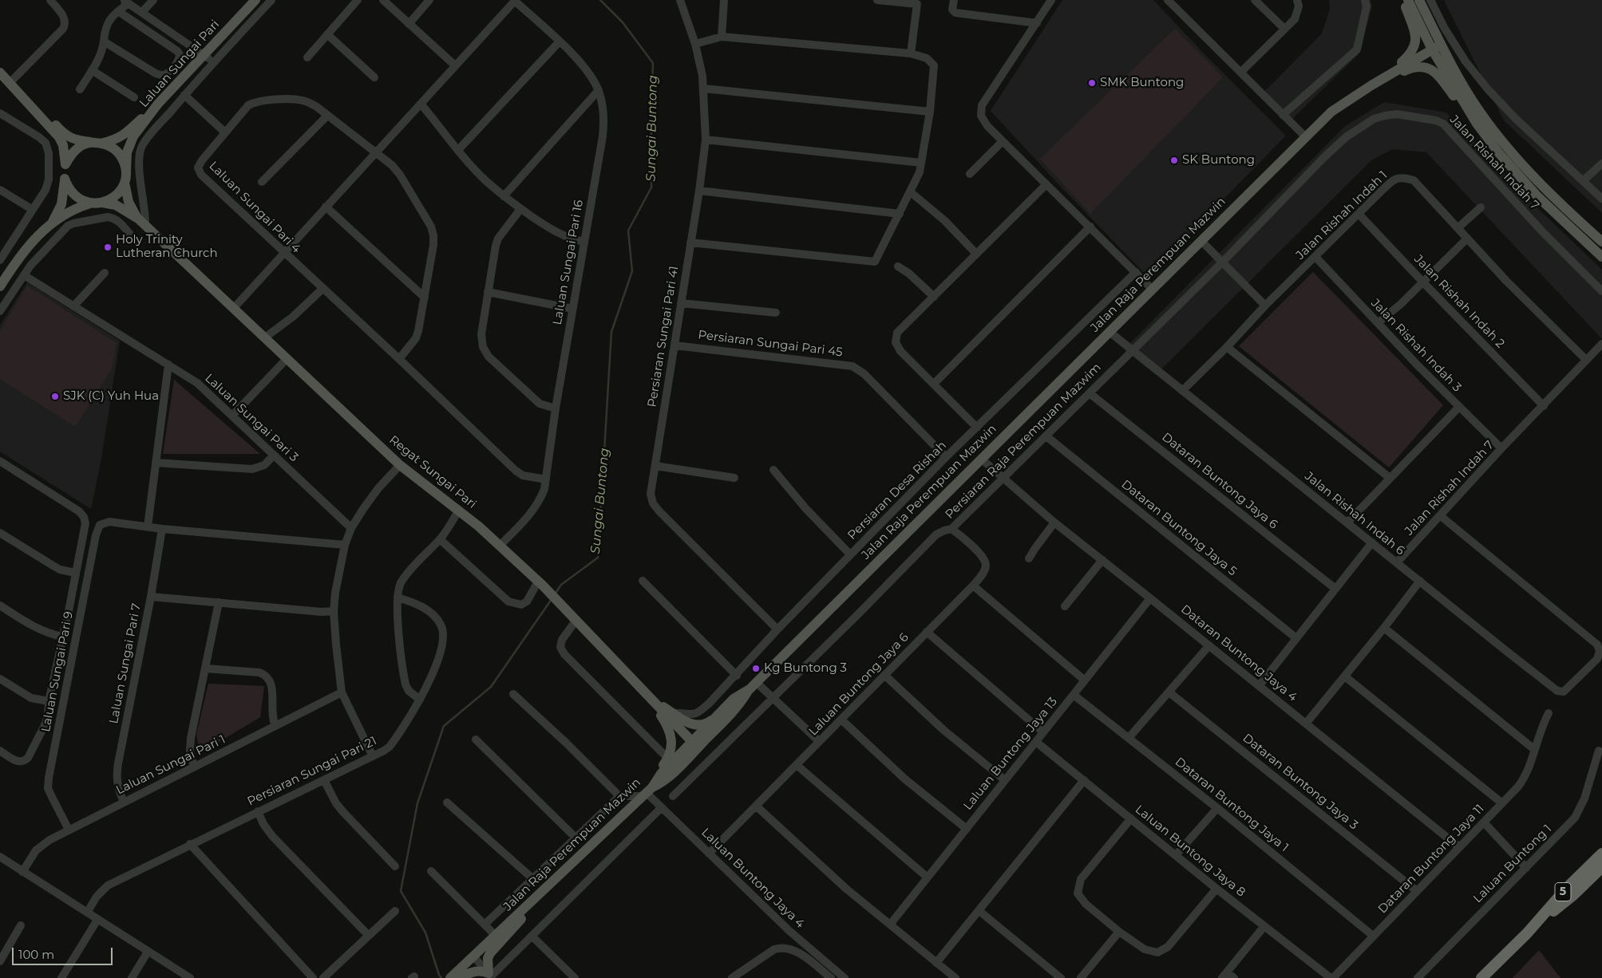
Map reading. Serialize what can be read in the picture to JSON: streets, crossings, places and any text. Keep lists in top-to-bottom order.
{
  "streets": {
    "highway": ["5"],
    "main road": ["Laluan Sungai Pari", "Jalan Raja Perempuan Mazwin", "Regat Sungai Pari"],
    "street": [
      "Jalan Rishah Indah 7",
      "Laluan Sungai Pari 4",
      "Jalan Rishah Indah 1",
      "Laluan Sungai Pari 16",
      "Jalan Rishah Indah 2",
      "Persiaran Sungai Pari 41",
      "Persiaran Sungai Pari 45",
      "Jalan Rishah Indah 3",
      "Laluan Sungai Pari 3",
      "Persiaran Raja Perempuan Mazwim",
      "Dataran Buntong Jaya 6",
      "Persiaran Desa Rishah",
      "Jalan Rishah Indah 6",
      "Dataran Buntong Jaya 5",
      "Dataran Buntong Jaya 4",
      "Laluan Sungai Pari 7",
      "Laluan Sungai Pari 9",
      "Laluan Buntong Jaya 6",
      "Laluan Buntong Jaya 13",
      "Laluan Sungai Pari 1",
      "Persiaran Sungai Pari 21",
      "Dataran Buntong Jaya 3",
      "Dataran Buntong Jaya 1",
      "Laluan Buntong Jaya 8",
      "Dataran Buntong Jaya 11",
      "Laluan Buntong 1",
      "Laluan Buntong Jaya 4"
    ]
  },
  "crossings": [
    ["Laluan Sungai Pari", "Regat Sungai Pari"],
    ["Jalan Rishah Indah 7", "Jalan Rishah Indah 1"],
    ["Jalan Rishah Indah 7", "Jalan Rishah Indah 2"],
    ["Jalan Rishah Indah 7", "Jalan Rishah Indah 3"],
    ["Jalan Rishah Indah 7", "Persiaran Raja Perempuan Mazwim"],
    ["Jalan Rishah Indah 7", "Jalan Rishah Indah 6"],
    ["Laluan Sungai Pari 4", "Laluan Sungai Pari 16"],
    ["Jalan Rishah Indah 1", "Jalan Rishah Indah 2"],
    ["Jalan Rishah Indah 1", "Jalan Rishah Indah 3"],
    ["Jalan Rishah Indah 1", "Jalan Rishah Indah 6"],
    ["Laluan Sungai Pari 16", "Regat Sungai Pari"],
    ["Jalan Raja Perempuan Mazwin", "Regat Sungai Pari"],
    ["Jalan Raja Perempuan Mazwin", "Jalan Rishah Indah 6"],
    ["Jalan Raja Perempuan Mazwin", "Dataran Buntong Jaya 4"],
    ["Jalan Raja Perempuan Mazwin", "Laluan Buntong Jaya 4"],
    ["Persiaran Sungai Pari 41", "Persiaran Sungai Pari 45"],
    ["Persiaran Sungai Pari 41", "Persiaran Desa Rishah"],
    ["Persiaran Sungai Pari 45", "Persiaran Desa Rishah"],
    ["Persiaran Raja Perempuan Mazwim", "Dataran Buntong Jaya 6"],
    ["Persiaran Raja Perempuan Mazwim", "Jalan Rishah Indah 6"],
    ["Persiaran Raja Perempuan Mazwim", "Dataran Buntong Jaya 5"],
    ["Persiaran Raja Perempuan Mazwim", "Dataran Buntong Jaya 4"],
    ["Persiaran Raja Perempuan Mazwim", "Laluan Buntong Jaya 6"],
    ["Dataran Buntong Jaya 4", "Laluan Buntong Jaya 13"],
    ["Dataran Buntong Jaya 4", "Dataran Buntong Jaya 11"],
    ["Laluan Sungai Pari 7", "Laluan Sungai Pari 1"],
    ["Laluan Sungai Pari 9", "Laluan Sungai Pari 1"],
    ["Laluan Buntong Jaya 6", "Laluan Buntong Jaya 4"],
    ["Laluan Buntong Jaya 13", "Dataran Buntong Jaya 1"],
    ["Laluan Buntong Jaya 13", "Laluan Buntong Jaya 8"],
    ["Dataran Buntong Jaya 3", "Dataran Buntong Jaya 11"],
    ["Dataran Buntong Jaya 1", "Dataran Buntong Jaya 11"],
    ["Laluan Buntong Jaya 8", "Dataran Buntong Jaya 11"]
  ],
  "water": ["Sungai Buntong"],
  "places": [
    "SMK Buntong",
    "SK Buntong",
    "Holy Trinity Lutheran Church",
    "SJK (C) Yuh Hua",
    "Kg Buntong 3"
  ],
  "scale_bar": "100 m"
}
